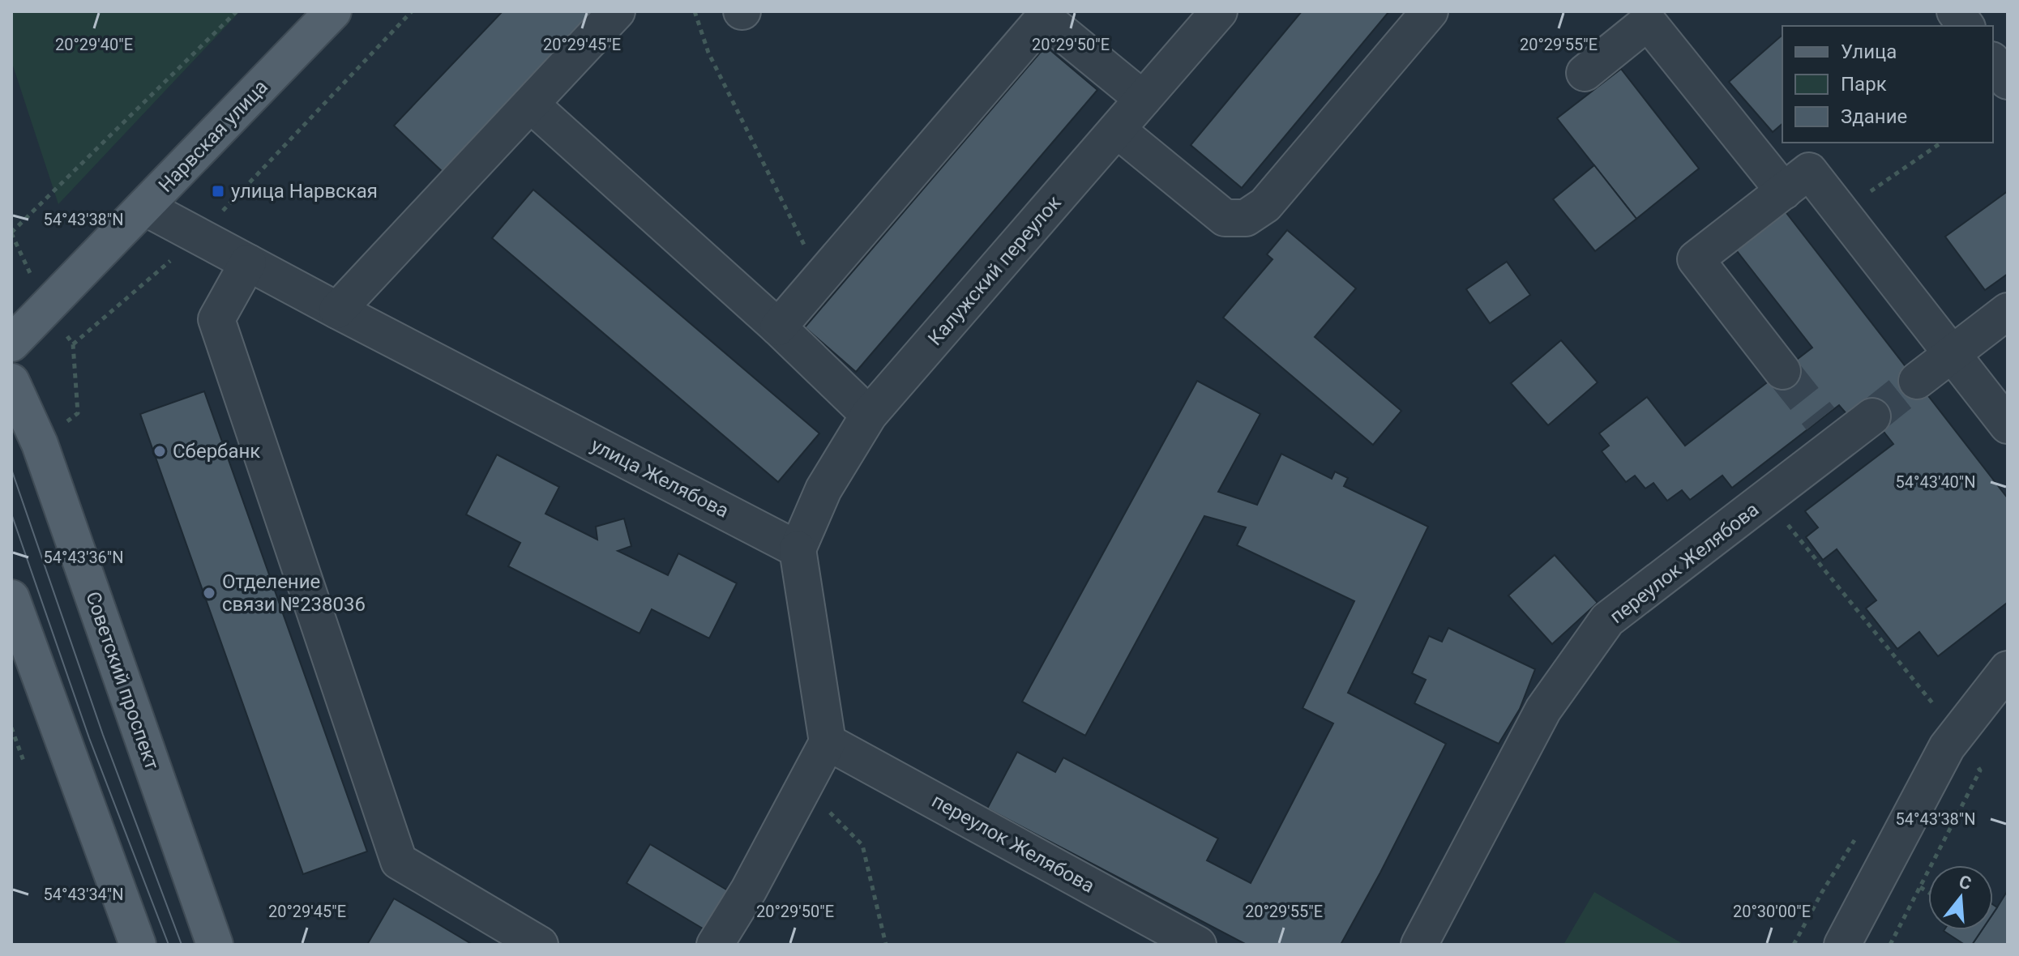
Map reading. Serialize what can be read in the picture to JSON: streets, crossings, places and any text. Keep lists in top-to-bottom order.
{
  "streets": {
    "main road": ["Нарвская улица", "Советский проспект"],
    "street": ["Калужский переулок", "улица Желябова", "переулок Желябова"]
  },
  "crossings": [
    ["Нарвская улица", "улица Желябова"],
    ["Калужский переулок", "улица Желябова"]
  ],
  "places": {
    "transit": ["улица Нарвская"],
    "other": ["Сбербанк", "Отделение связи №238036"]
  },
  "legend": ["Улица", "Парк", "Здание"],
  "north": "top",
  "coordinates": [
    "20°29'40\"E",
    "20°29'45\"E",
    "20°29'50\"E",
    "20°29'55\"E",
    "54°43'38\"N",
    "54°43'40\"N",
    "54°43'36\"N",
    "54°43'34\"N",
    "20°30'00\"E"
  ]
}
